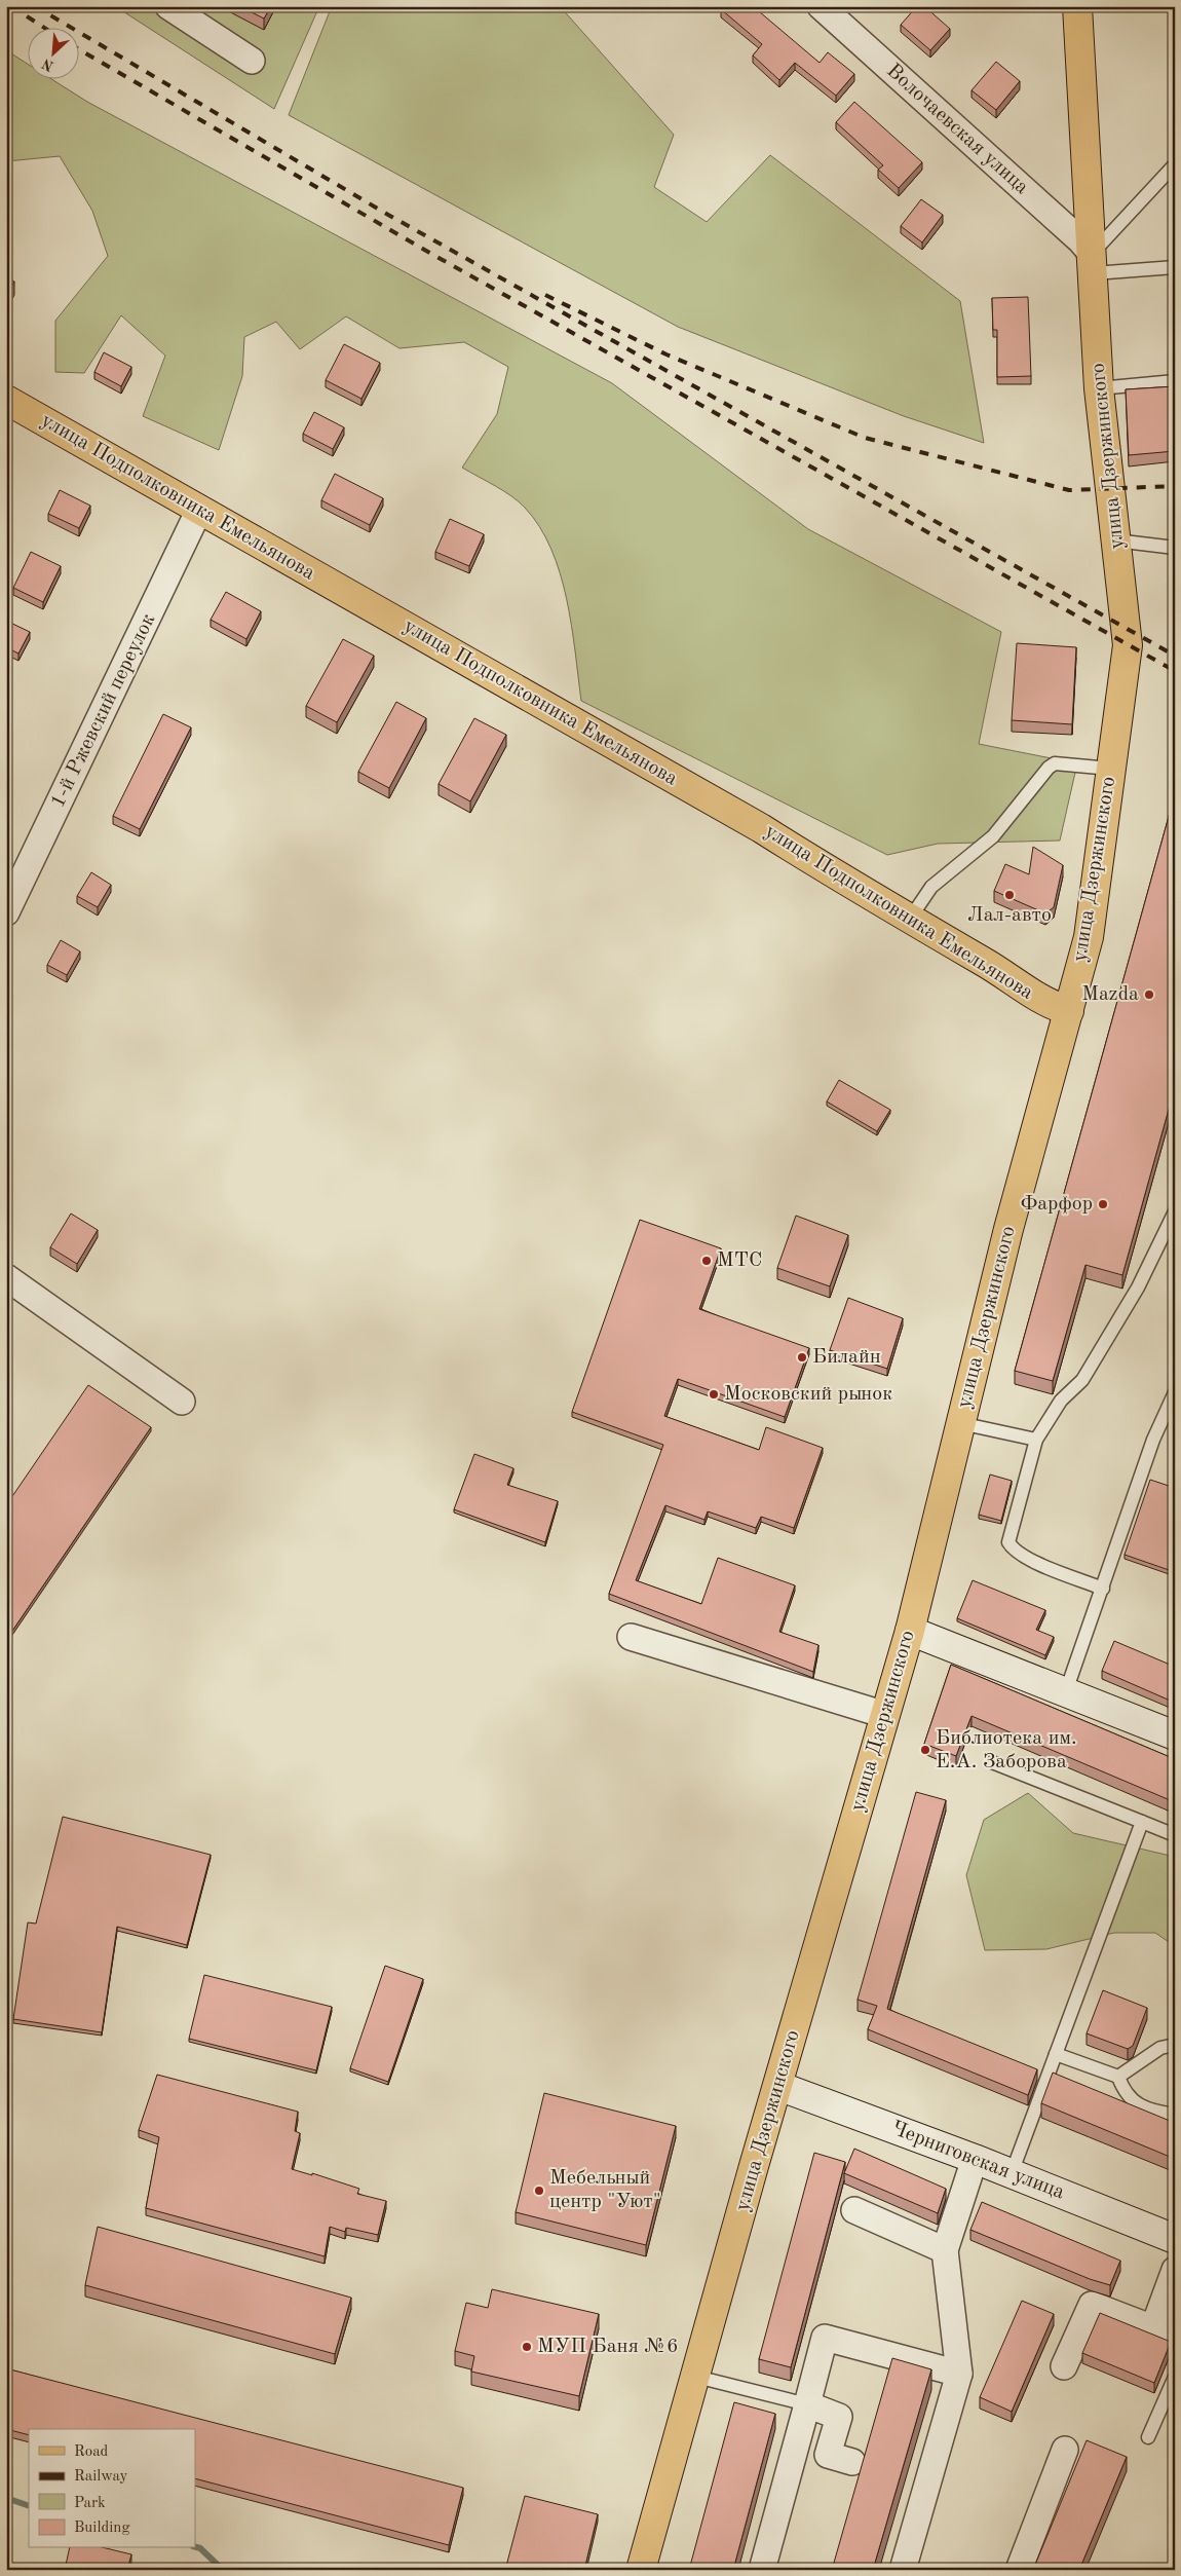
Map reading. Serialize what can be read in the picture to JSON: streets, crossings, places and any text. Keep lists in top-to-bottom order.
{
  "streets": {
    "main road": ["улица Дзержинского", "улица Подполковника Емельянова", "Черниговская улица"],
    "street": ["Волочаевская улица", "1-й Ржевский переулок"]
  },
  "crossings": [
    ["Волочаевская улица", "улица Дзержинского"],
    ["улица Дзержинского", "улица Подполковника Емельянова"],
    ["улица Дзержинского", "Черниговская улица"],
    ["улица Подполковника Емельянова", "1-й Ржевский переулок"]
  ],
  "places": [
    "Лал-авто",
    "Mazda",
    "Фарфор",
    "МТС",
    "Билайн",
    "Московский рынок",
    "Библиотека им. Е.А. Заборова",
    "Мебельный центр \"Уют\"",
    "МУП Баня №6"
  ],
  "legend": [
    "Road",
    "Railway",
    "Park",
    "Building"
  ],
  "north": "bottom left"
}
